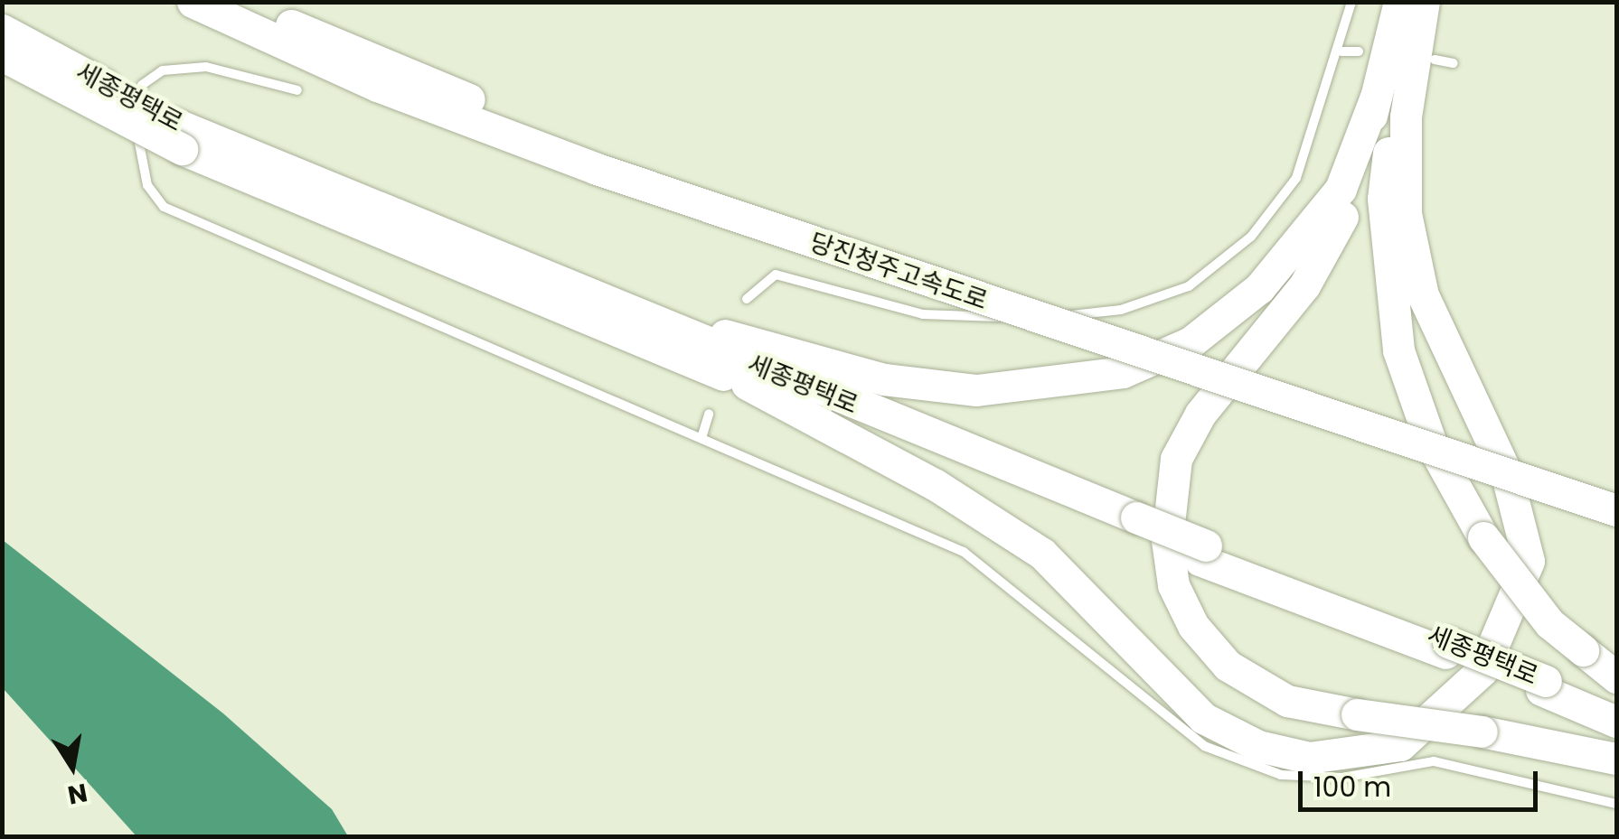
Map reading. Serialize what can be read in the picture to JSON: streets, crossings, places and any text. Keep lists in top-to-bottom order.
{
  "streets": {
    "highway": ["세종평택로", "당진청주고속도로"]
  },
  "scale_bar": "100 m",
  "north": "bottom"
}
